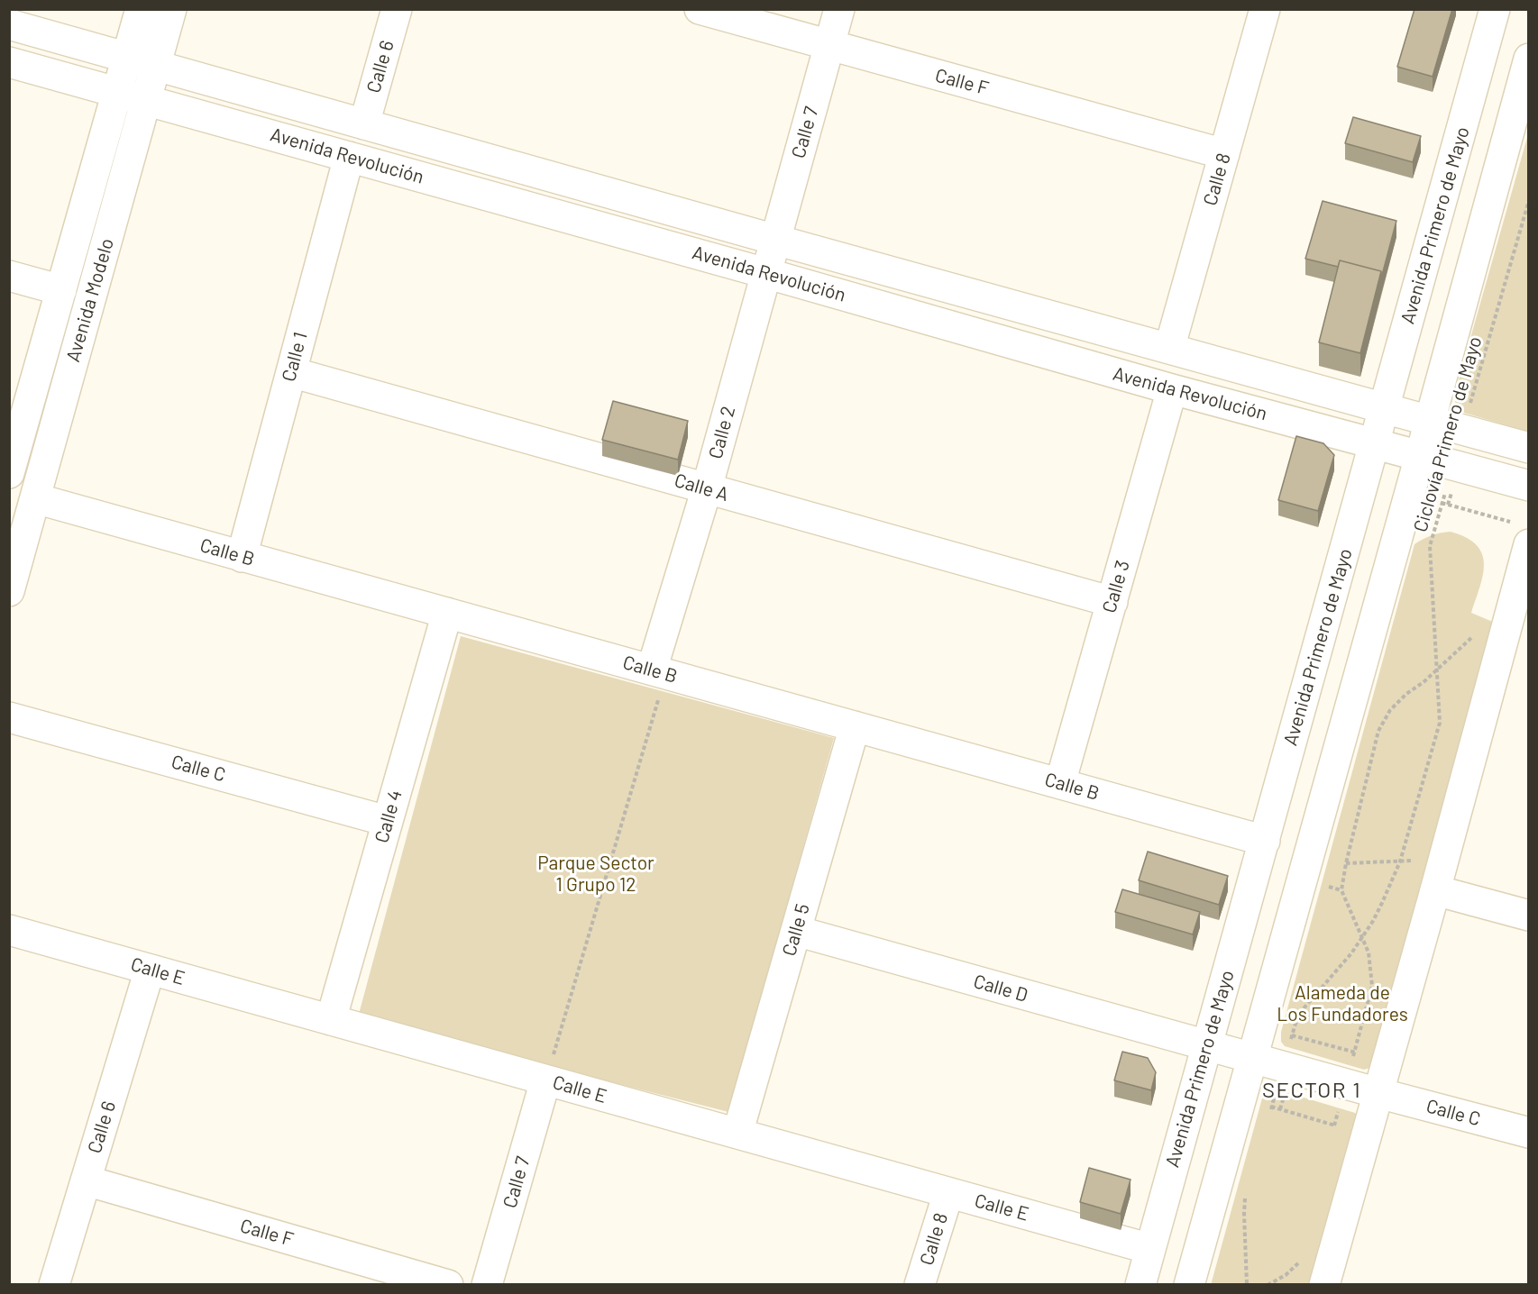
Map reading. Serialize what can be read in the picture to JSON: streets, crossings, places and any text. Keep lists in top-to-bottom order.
{
  "streets": {
    "street": [
      "Calle 6",
      "Calle F",
      "Calle 7",
      "Avenida Revolución",
      "Calle 8",
      "Avenida Primero de Mayo",
      "Avenida Modelo",
      "Calle 1",
      "Calle 2",
      "Calle A",
      "Calle B",
      "Calle 3",
      "Calle C",
      "Calle 4",
      "Calle 5",
      "Calle E",
      "Calle D"
    ],
    "path": ["Ciclovía Primero de Mayo"]
  },
  "crossings": [
    ["Calle 6", "Calle F"],
    ["Calle 6", "Avenida Revolución"],
    ["Calle 6", "Calle E"],
    ["Calle F", "Calle 7"],
    ["Calle F", "Calle 8"],
    ["Calle 7", "Avenida Revolución"],
    ["Calle 7", "Calle 2"],
    ["Calle 7", "Calle E"],
    ["Avenida Revolución", "Calle 8"],
    ["Avenida Revolución", "Avenida Primero de Mayo"],
    ["Avenida Revolución", "Avenida Modelo"],
    ["Avenida Revolución", "Calle 1"],
    ["Avenida Revolución", "Calle 2"],
    ["Avenida Revolución", "Ciclovía Primero de Mayo"],
    ["Avenida Revolución", "Calle 3"],
    ["Calle 8", "Calle E"],
    ["Avenida Primero de Mayo", "Calle B"],
    ["Avenida Primero de Mayo", "Calle E"],
    ["Avenida Primero de Mayo", "Calle D"],
    ["Avenida Modelo", "Calle B"],
    ["Calle 1", "Calle A"],
    ["Calle 1", "Calle B"],
    ["Calle 2", "Calle A"],
    ["Calle 2", "Calle B"],
    ["Ciclovía Primero de Mayo", "Calle C"],
    ["Ciclovía Primero de Mayo", "Calle D"],
    ["Calle A", "Calle 3"],
    ["Calle B", "Calle 3"],
    ["Calle B", "Calle 4"],
    ["Calle B", "Calle 5"],
    ["Calle C", "Calle 4"],
    ["Calle C", "Calle D"],
    ["Calle 4", "Calle E"],
    ["Calle 5", "Calle E"],
    ["Calle 5", "Calle D"]
  ],
  "districts": ["SECTOR 1"],
  "parks": ["Parque Sector 1 Grupo 12", "Alameda de Los Fundadores"]
}
